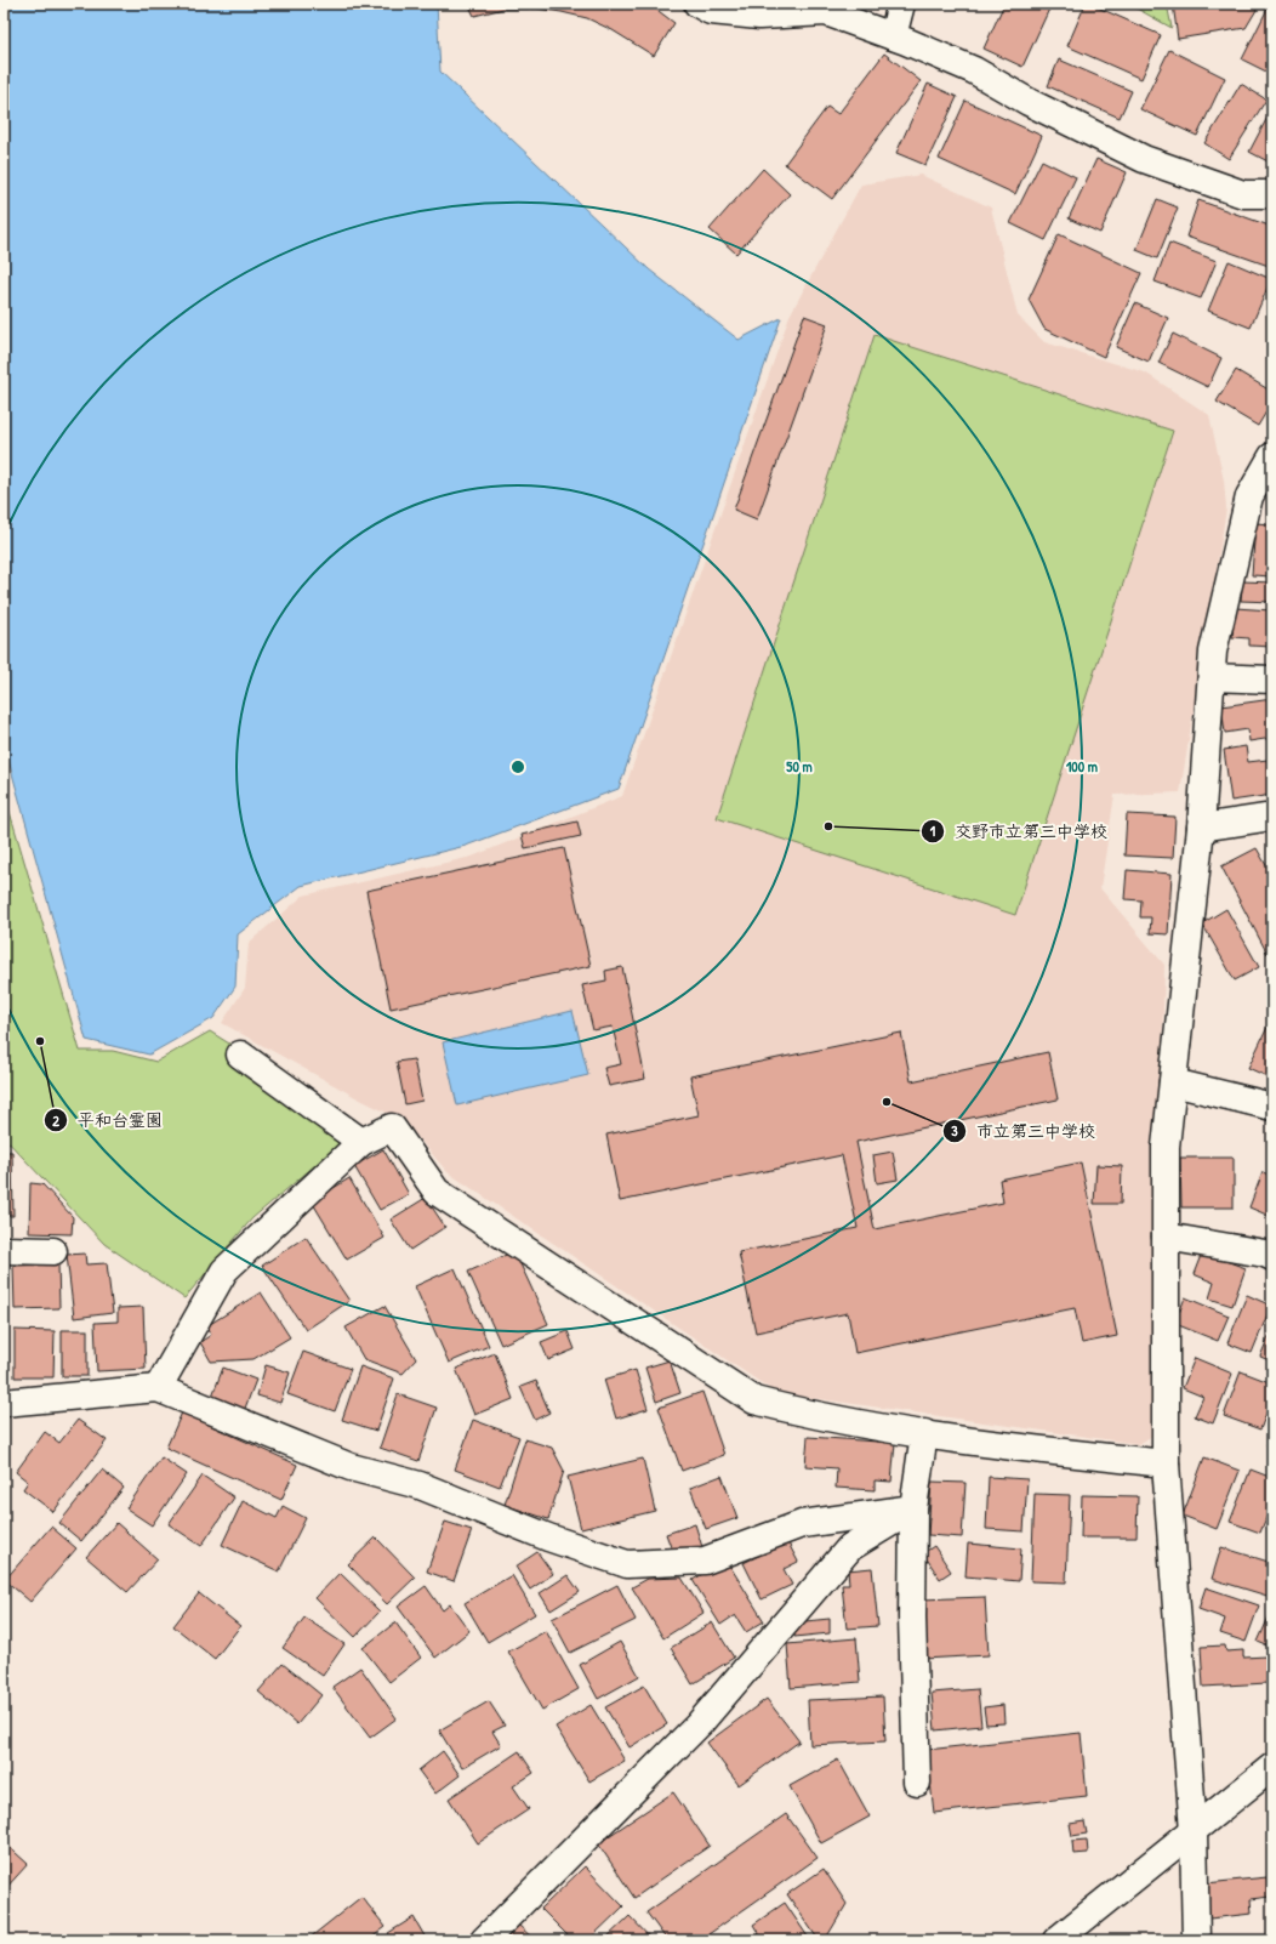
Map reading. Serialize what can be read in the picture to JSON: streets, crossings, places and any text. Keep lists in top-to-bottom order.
{
  "places": ["交野市立第三中学校", "平和台霊園", "市立第三中学校"],
  "rings": ["50 m", "100 m"]
}
